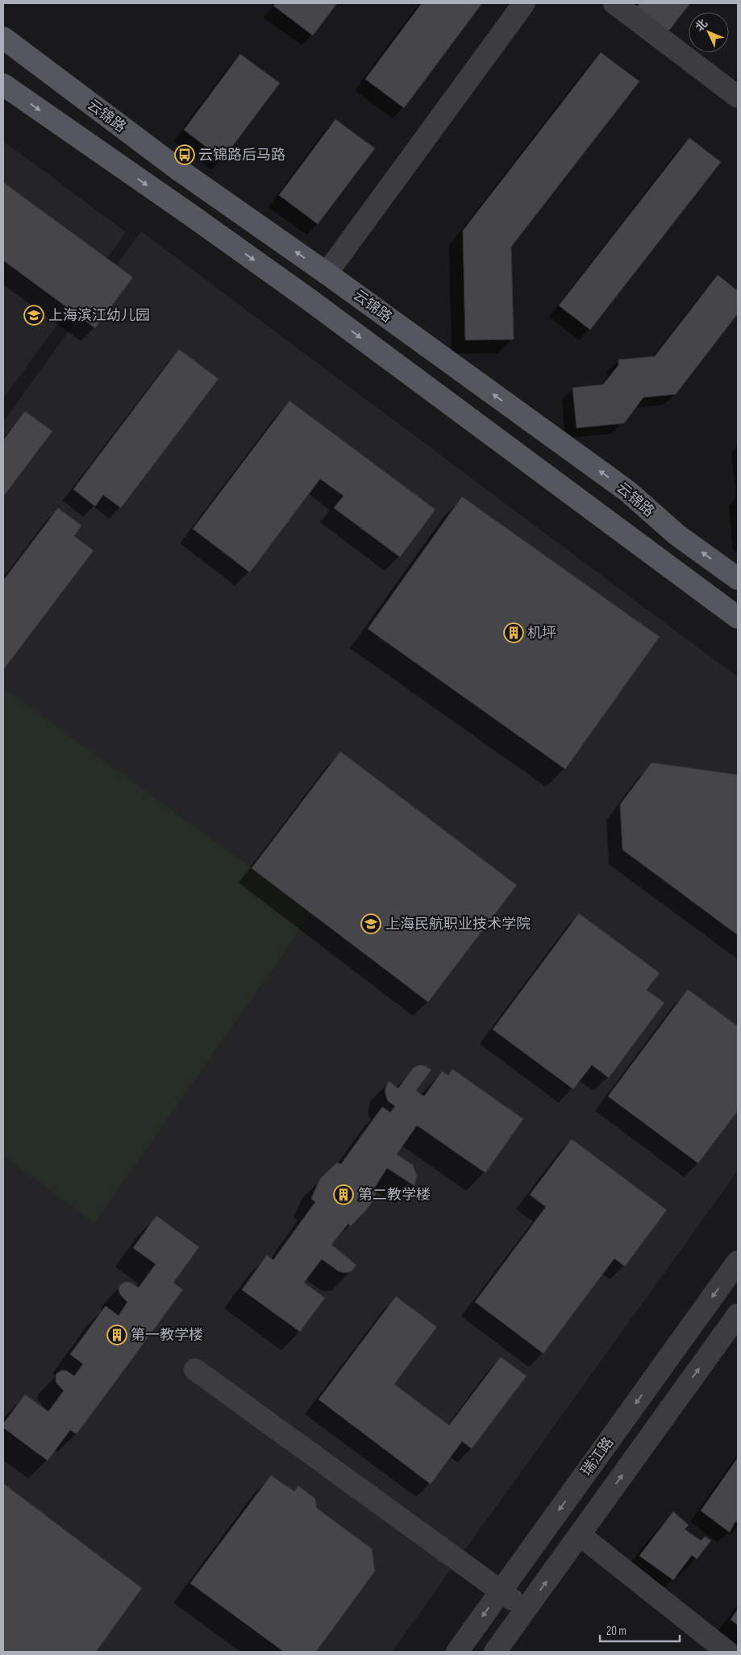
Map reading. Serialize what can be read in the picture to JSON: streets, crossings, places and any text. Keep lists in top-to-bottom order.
{
  "streets": {
    "main road": ["云锦路"],
    "street": ["瑞江路"]
  },
  "places": {
    "bus stop": ["云锦路后马路"],
    "school or university": ["上海滨江幼儿园", "上海民航职业技术学院"],
    "building": ["机坪", "第二教学楼", "第一教学楼"]
  },
  "scale_bar": "20 m",
  "north": "top left"
}
